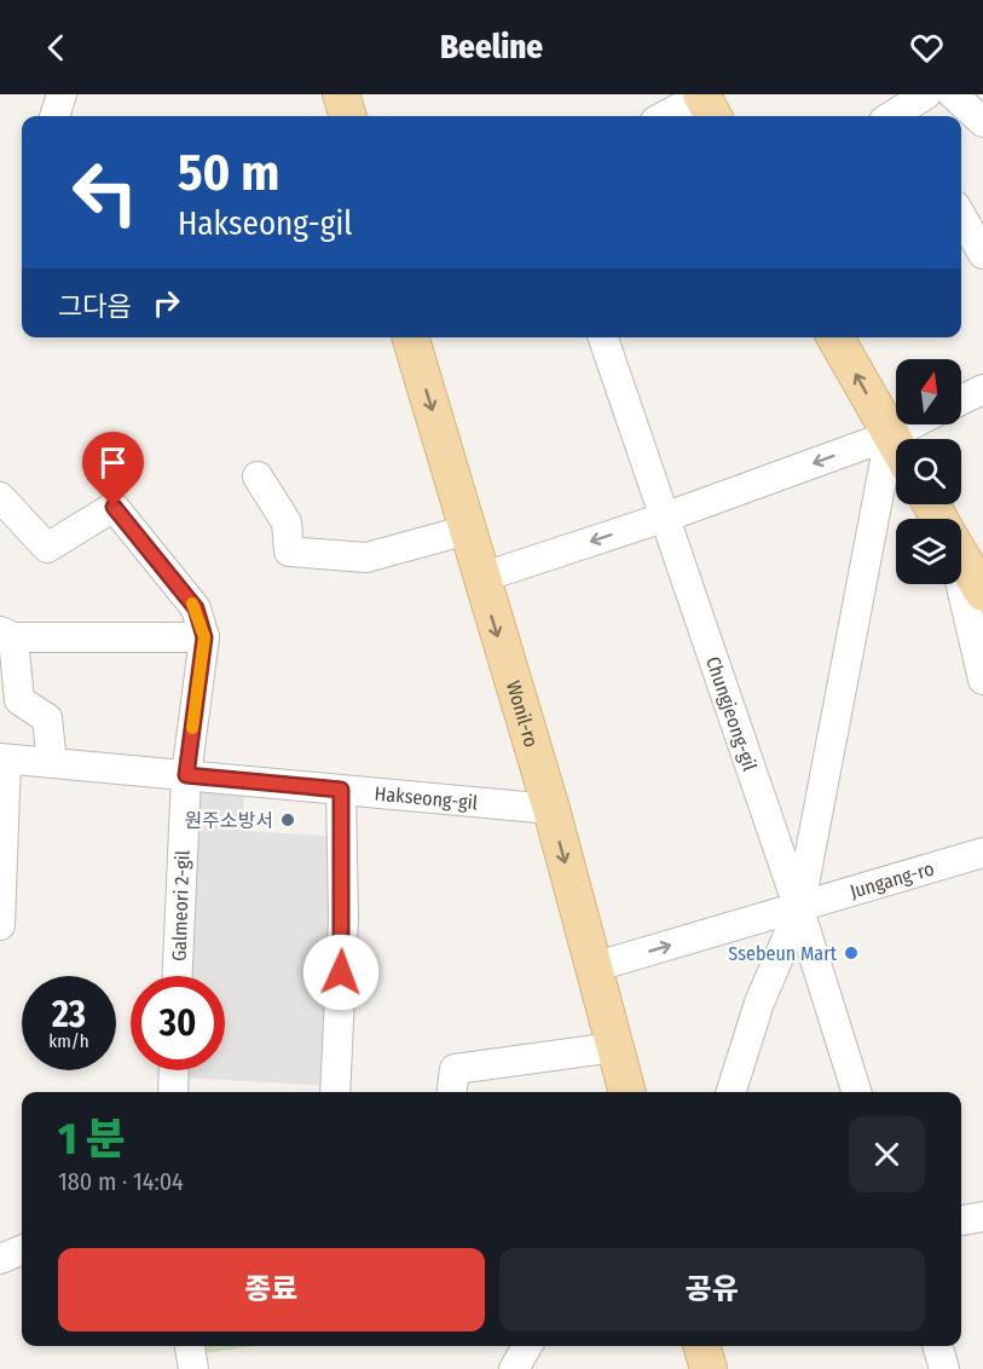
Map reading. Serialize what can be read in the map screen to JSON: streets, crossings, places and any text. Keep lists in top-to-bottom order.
{
  "streets": {
    "main road": ["Wonil-ro"],
    "street": [
      "Chungjeong-gil",
      "Hakseong-gil",
      "Jungang-ro",
      "Galmeori 2-gil"
    ]
  },
  "crossings": [
    ["Wonil-ro", "Hakseong-gil"],
    ["Wonil-ro", "Jungang-ro"],
    ["Chungjeong-gil", "Jungang-ro"],
    ["Hakseong-gil", "Galmeori 2-gil"]
  ],
  "one_way": ["Wonil-ro", "Jungang-ro"],
  "places": ["원주소방서", "Ssebeun Mart"],
  "north": "top",
  "page": {
    "header": "Beeline",
    "turn": ["50 m", "Hakseong-gil"],
    "then": "그다음",
    "speed": "23 km/h",
    "limit": "30",
    "heading": ["1 분", "180 m · 14:04"],
    "buttons": ["종료", "공유"]
  }
}
